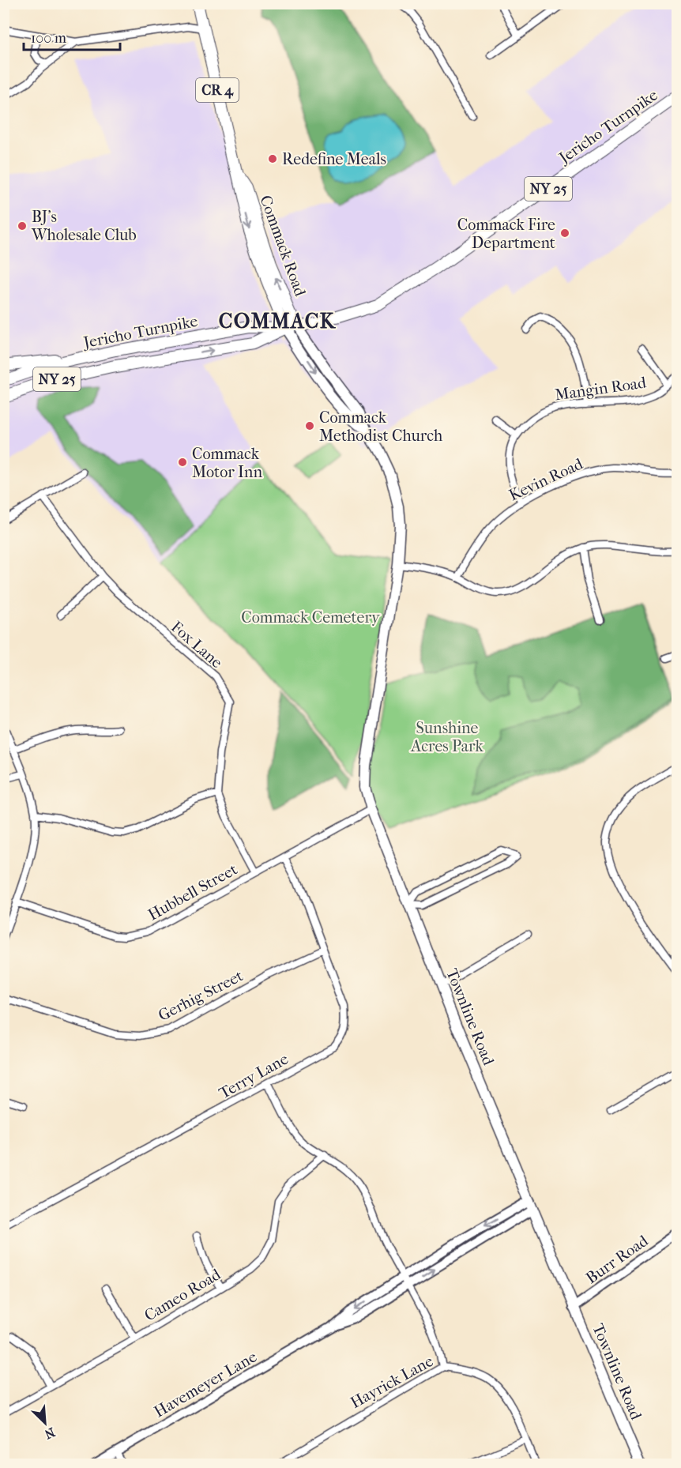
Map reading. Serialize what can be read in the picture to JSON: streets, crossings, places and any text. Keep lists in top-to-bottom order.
{
  "streets": {
    "main road": [
      "CR 4",
      "Jericho Turnpike",
      "NY 25",
      "Commack Road",
      "Townline Road"
    ],
    "street": [
      "Mangin Road",
      "Kevin Road",
      "Fox Lane",
      "Hubbell Street",
      "Gerhig Street",
      "Terry Lane",
      "Burr Road",
      "Cameo Road",
      "Hayrick Lane",
      "Havemeyer Lane"
    ]
  },
  "crossings": [
    ["CR 4", "Jericho Turnpike"],
    ["CR 4", "Commack Road"],
    ["CR 4", "Townline Road"],
    ["Jericho Turnpike", "Commack Road"],
    ["Mangin Road", "Kevin Road"],
    ["Fox Lane", "Hubbell Street"],
    ["Hubbell Street", "Townline Road"],
    ["Hubbell Street", "Terry Lane"],
    ["Gerhig Street", "Terry Lane"],
    ["Townline Road", "Burr Road"],
    ["Townline Road", "Havemeyer Lane"]
  ],
  "districts": ["COMMACK"],
  "parks": ["Commack Cemetery", "Sunshine Acres Park"],
  "places": [
    "Redefine Meals",
    "BJ's Wholesale Club",
    "Commack Fire Department",
    "Commack Methodist Church",
    "Commack Motor Inn"
  ],
  "scale_bar": "100 m",
  "north": "bottom right"
}
